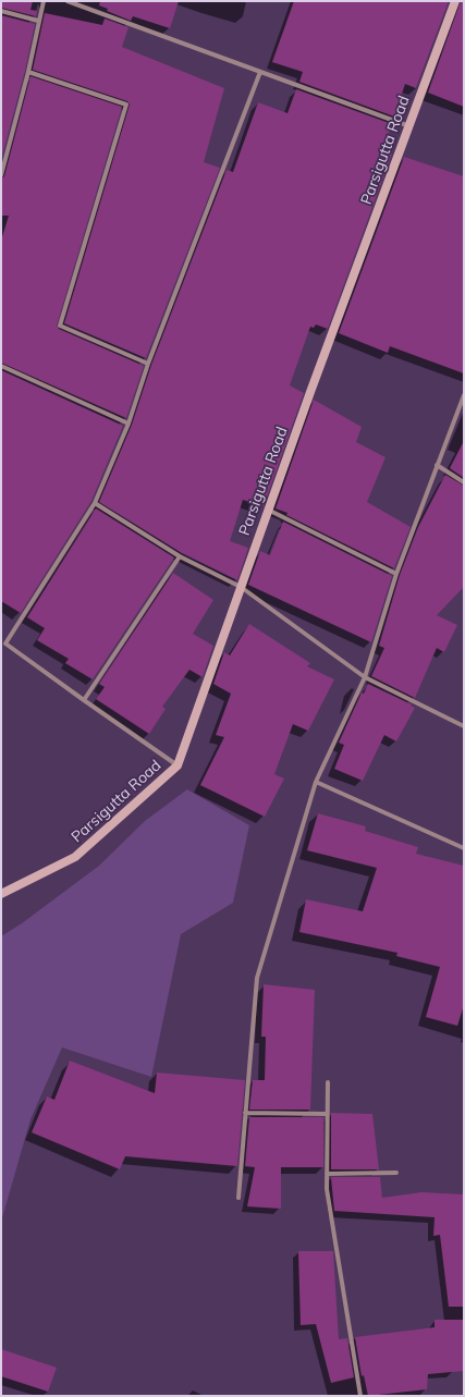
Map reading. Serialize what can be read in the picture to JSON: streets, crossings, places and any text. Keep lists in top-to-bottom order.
{
  "streets": {
    "street": ["Parsigutta Road"]
  }
}
